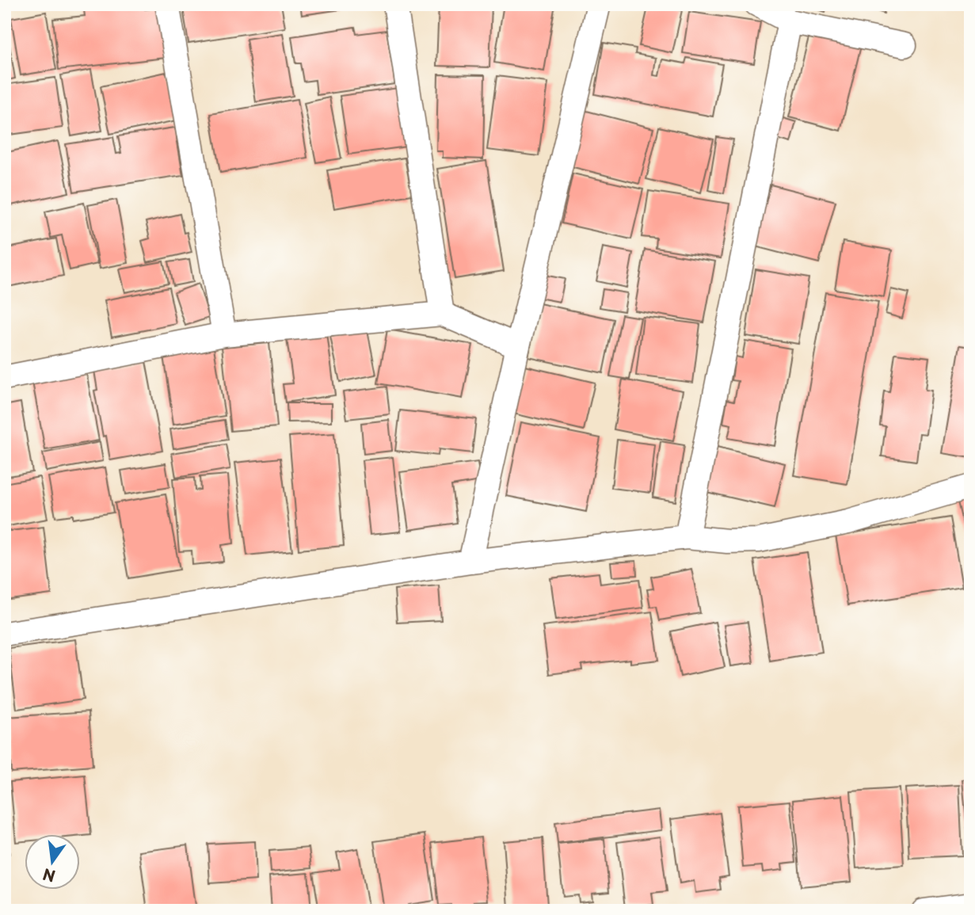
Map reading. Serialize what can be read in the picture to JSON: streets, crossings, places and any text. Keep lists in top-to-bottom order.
{
  "north": "bottom"
}
